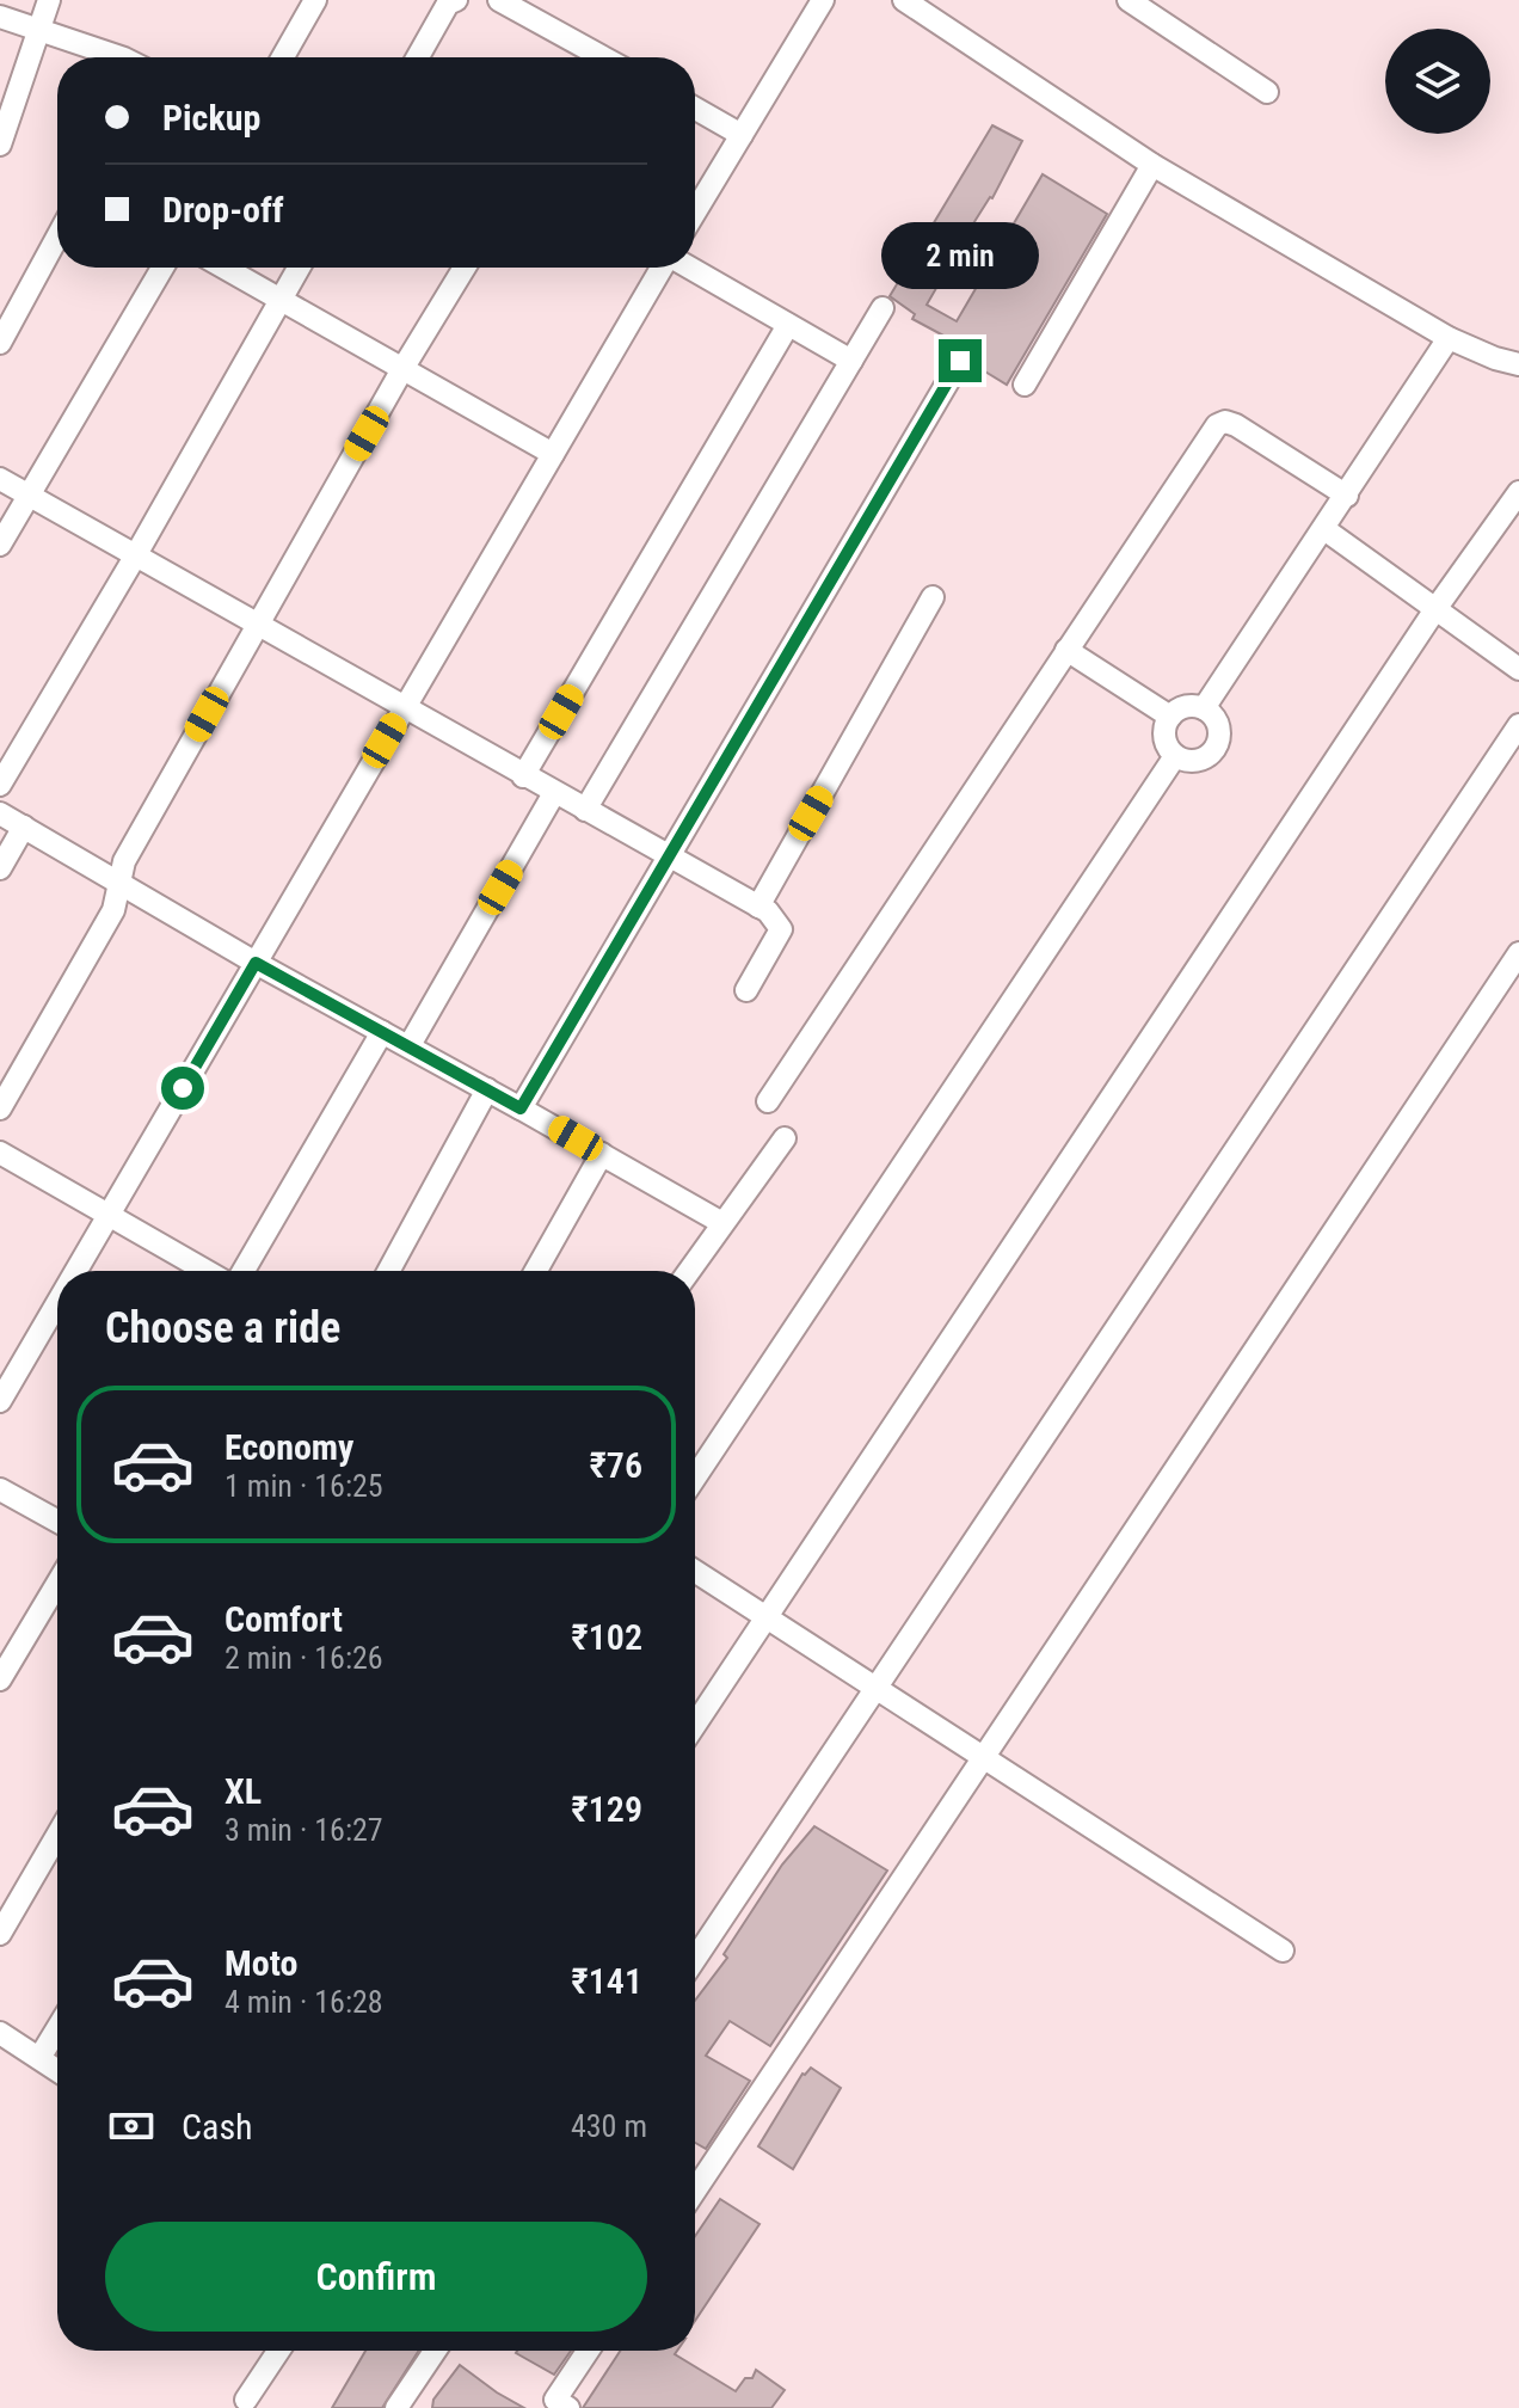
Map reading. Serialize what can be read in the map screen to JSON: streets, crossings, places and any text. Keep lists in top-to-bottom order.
{
  "page": {
    "banner": ["Pickup", "Drop-off"],
    "bubble": "2 min",
    "heading": "Choose a ride",
    "list": [
      {
        "name": "Economy",
        "note": "1 min · 16:25",
        "value": "₹76"
      },
      {
        "name": "Comfort",
        "note": "2 min · 16:26",
        "value": "₹102"
      },
      {
        "name": "XL",
        "note": "3 min · 16:27",
        "value": "₹129"
      },
      {
        "name": "Moto",
        "note": "4 min · 16:28",
        "value": "₹141"
      }
    ],
    "pay": ["Cash", "430 m"],
    "buttons": "Confirm"
  }
}
